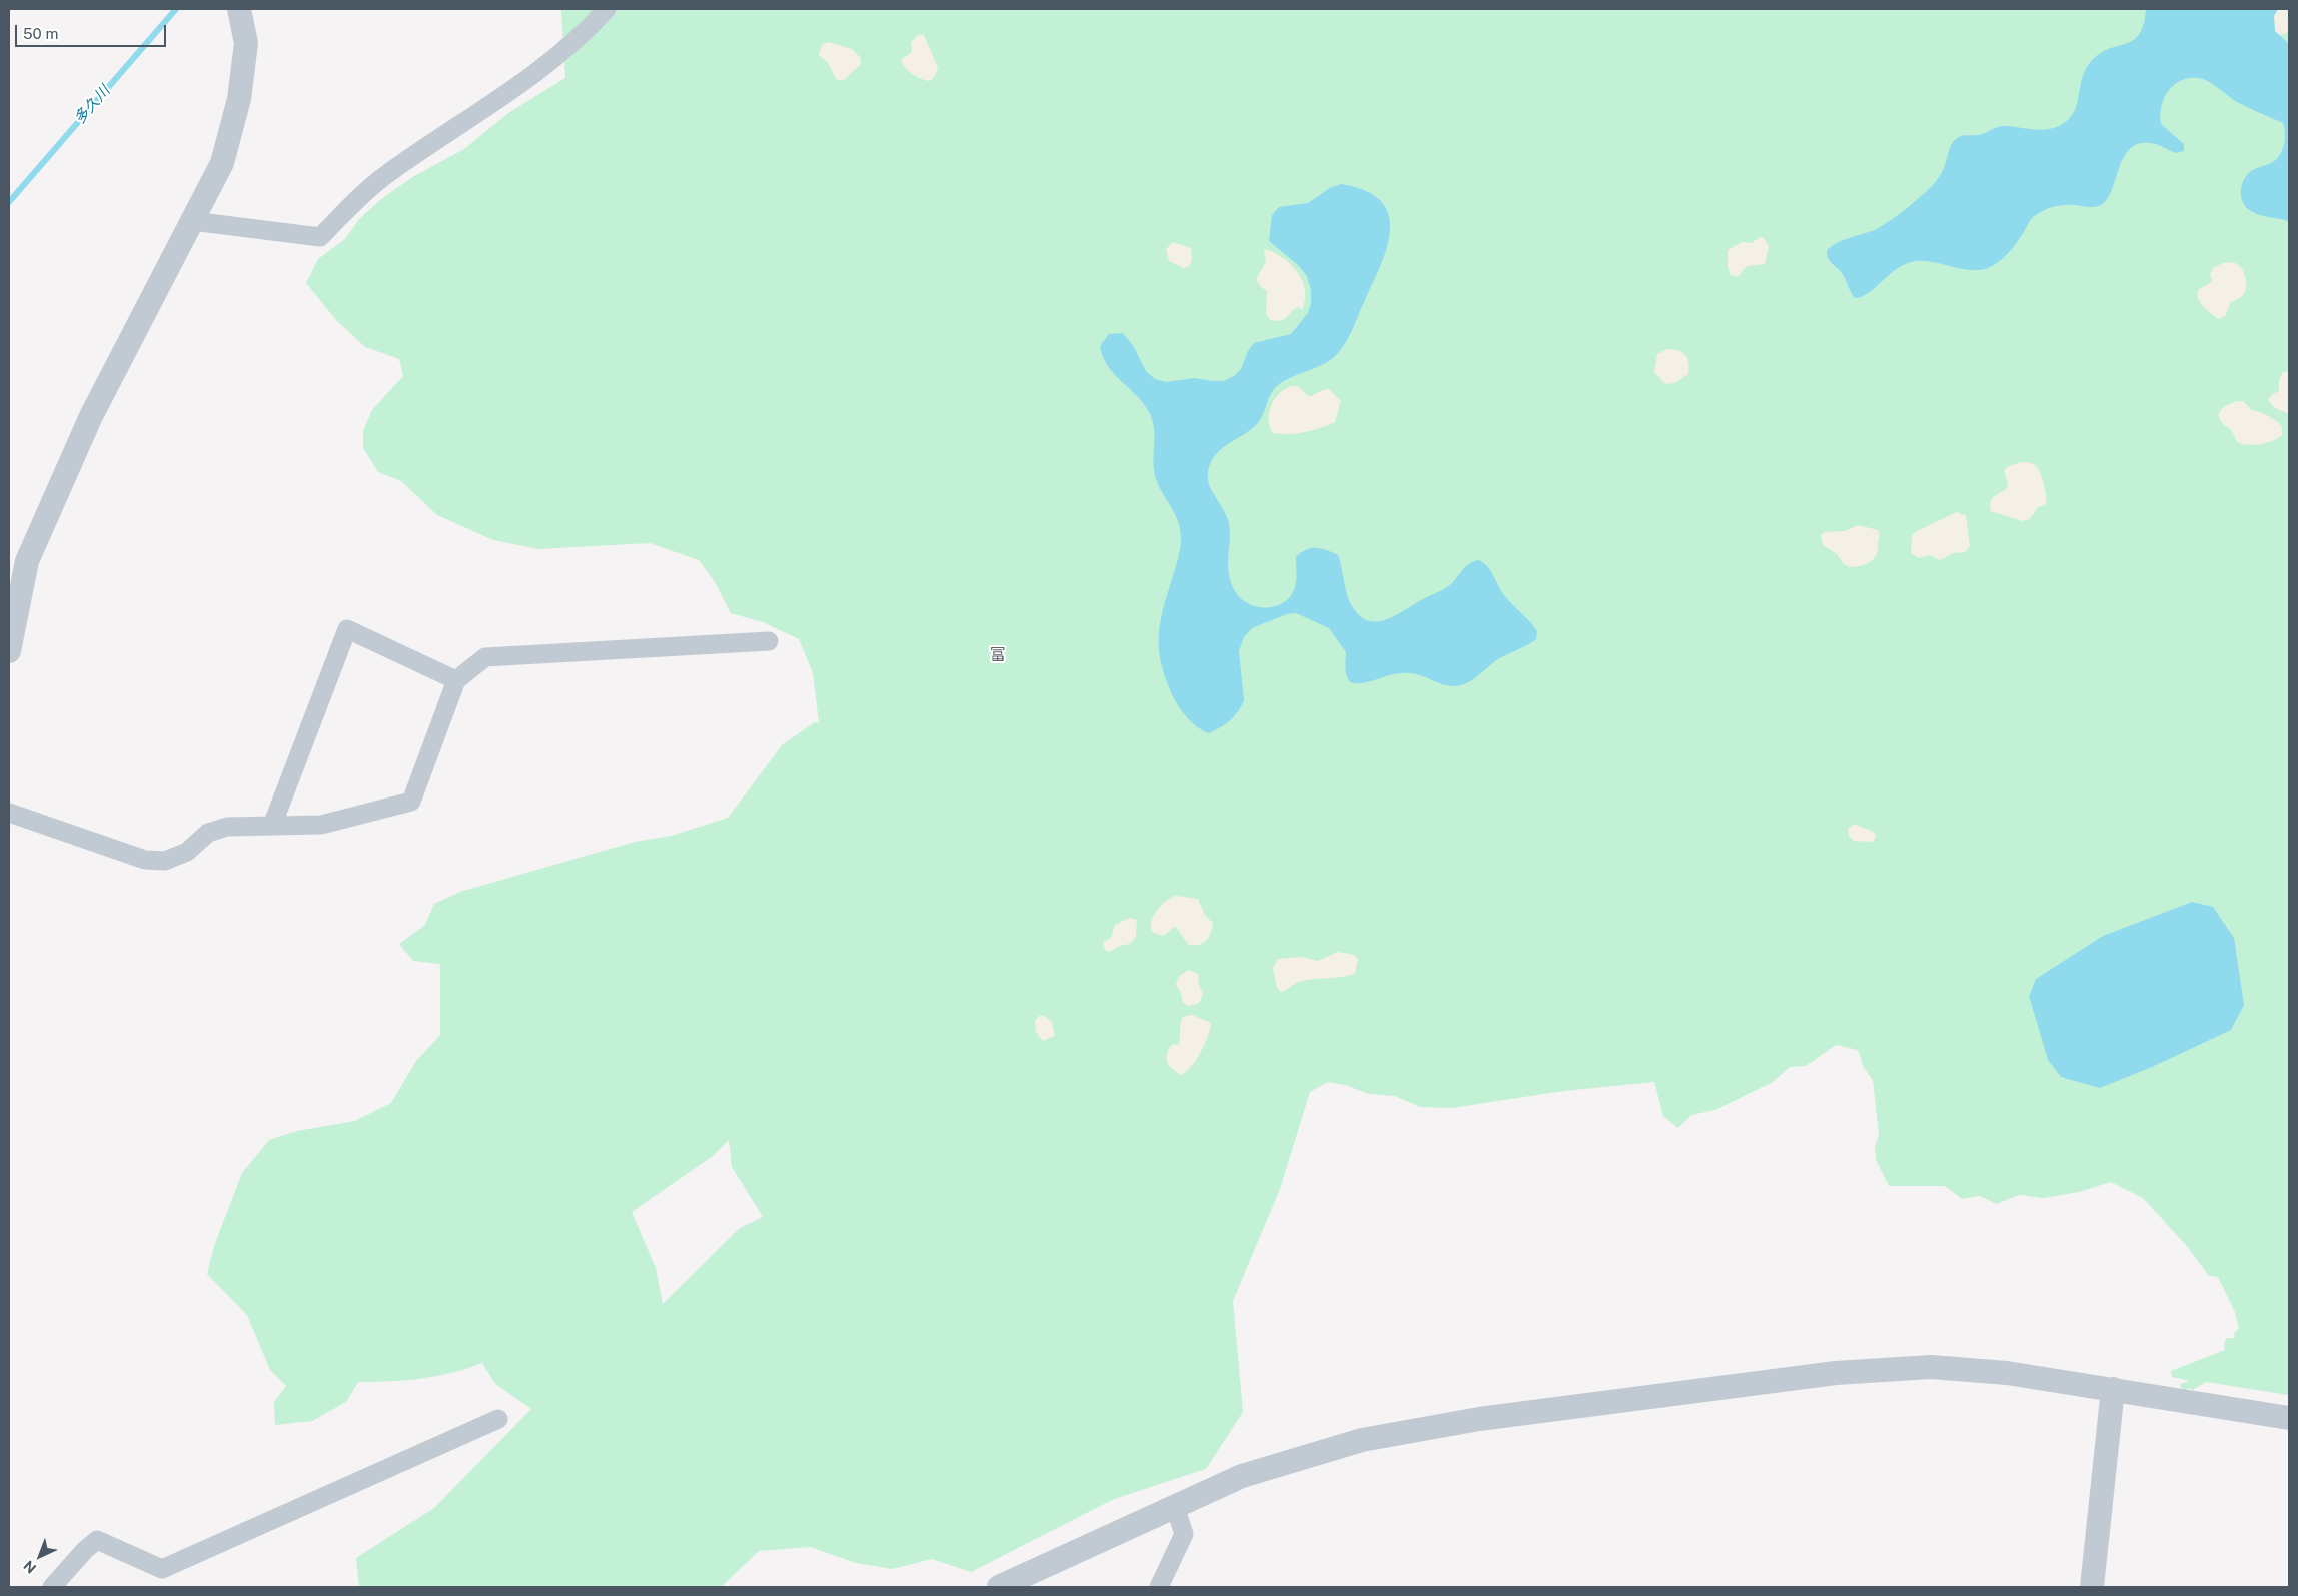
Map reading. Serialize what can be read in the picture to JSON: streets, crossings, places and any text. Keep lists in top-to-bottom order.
{
  "districts": ["富"],
  "water": ["多久川"],
  "scale_bar": "50 m",
  "north": "bottom left"
}
